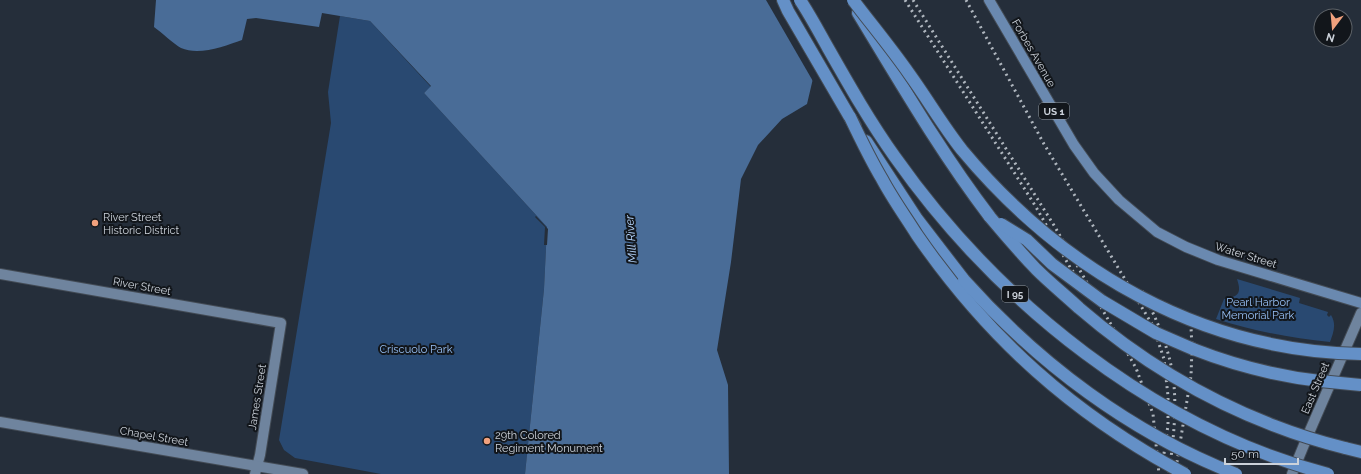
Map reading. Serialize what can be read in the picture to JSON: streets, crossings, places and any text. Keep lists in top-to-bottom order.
{
  "streets": {
    "highway": ["I 95"],
    "main road": [
      "Forbes Avenue",
      "US 1",
      "Water Street",
      "River Street",
      "East Street",
      "James Street",
      "Chapel Street"
    ]
  },
  "crossings": [
    ["Forbes Avenue", "Water Street"],
    ["River Street", "James Street"],
    ["James Street", "Chapel Street"]
  ],
  "water": ["Mill River"],
  "parks": ["Pearl Harbor Memorial Park", "Criscuolo Park"],
  "places": ["River Street Historic District", "29th Colored Regiment Monument"],
  "scale_bar": "50 m",
  "north": "bottom"
}
